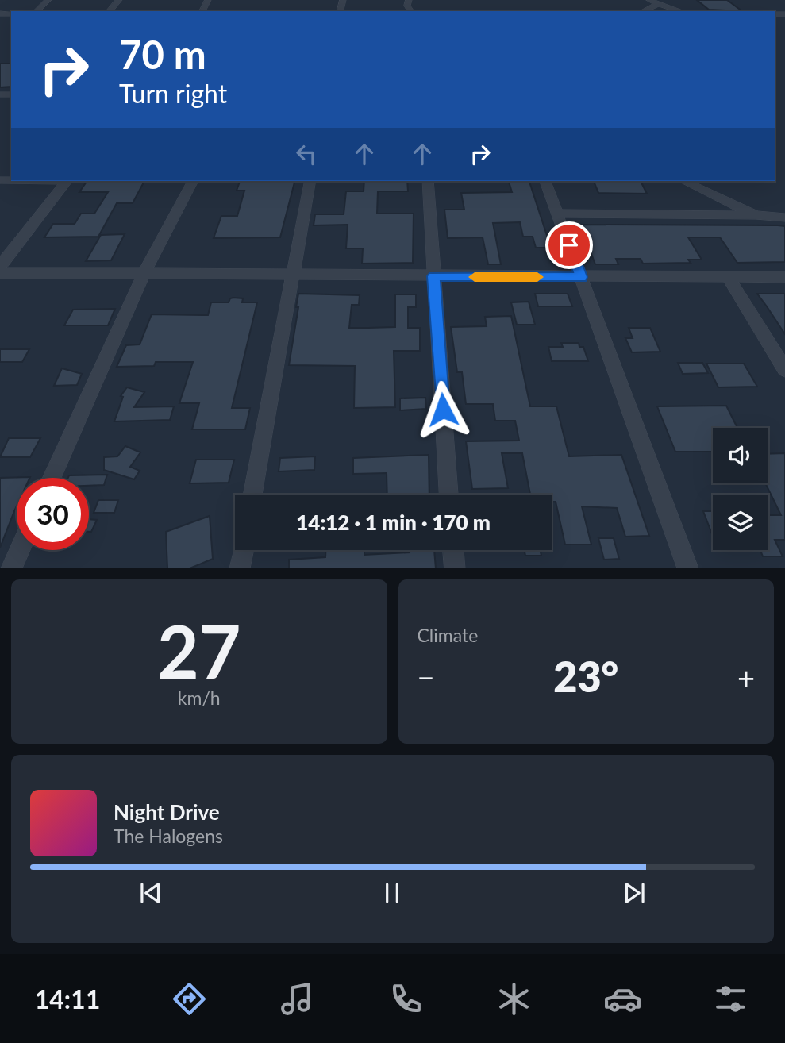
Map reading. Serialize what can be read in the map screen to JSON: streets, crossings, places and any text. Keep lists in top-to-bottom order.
{
  "page": {
    "turn": ["70 m", "Turn right"],
    "limit": "30",
    "trip": "14:12 · 1 min · 170 m",
    "tile": [
      ["27", "km/h"],
      "Climate"
    ],
    "heat": ["−", "23°", "+"],
    "song": ["Night Drive", "The Halogens"],
    "tabs": "14:11"
  }
}
